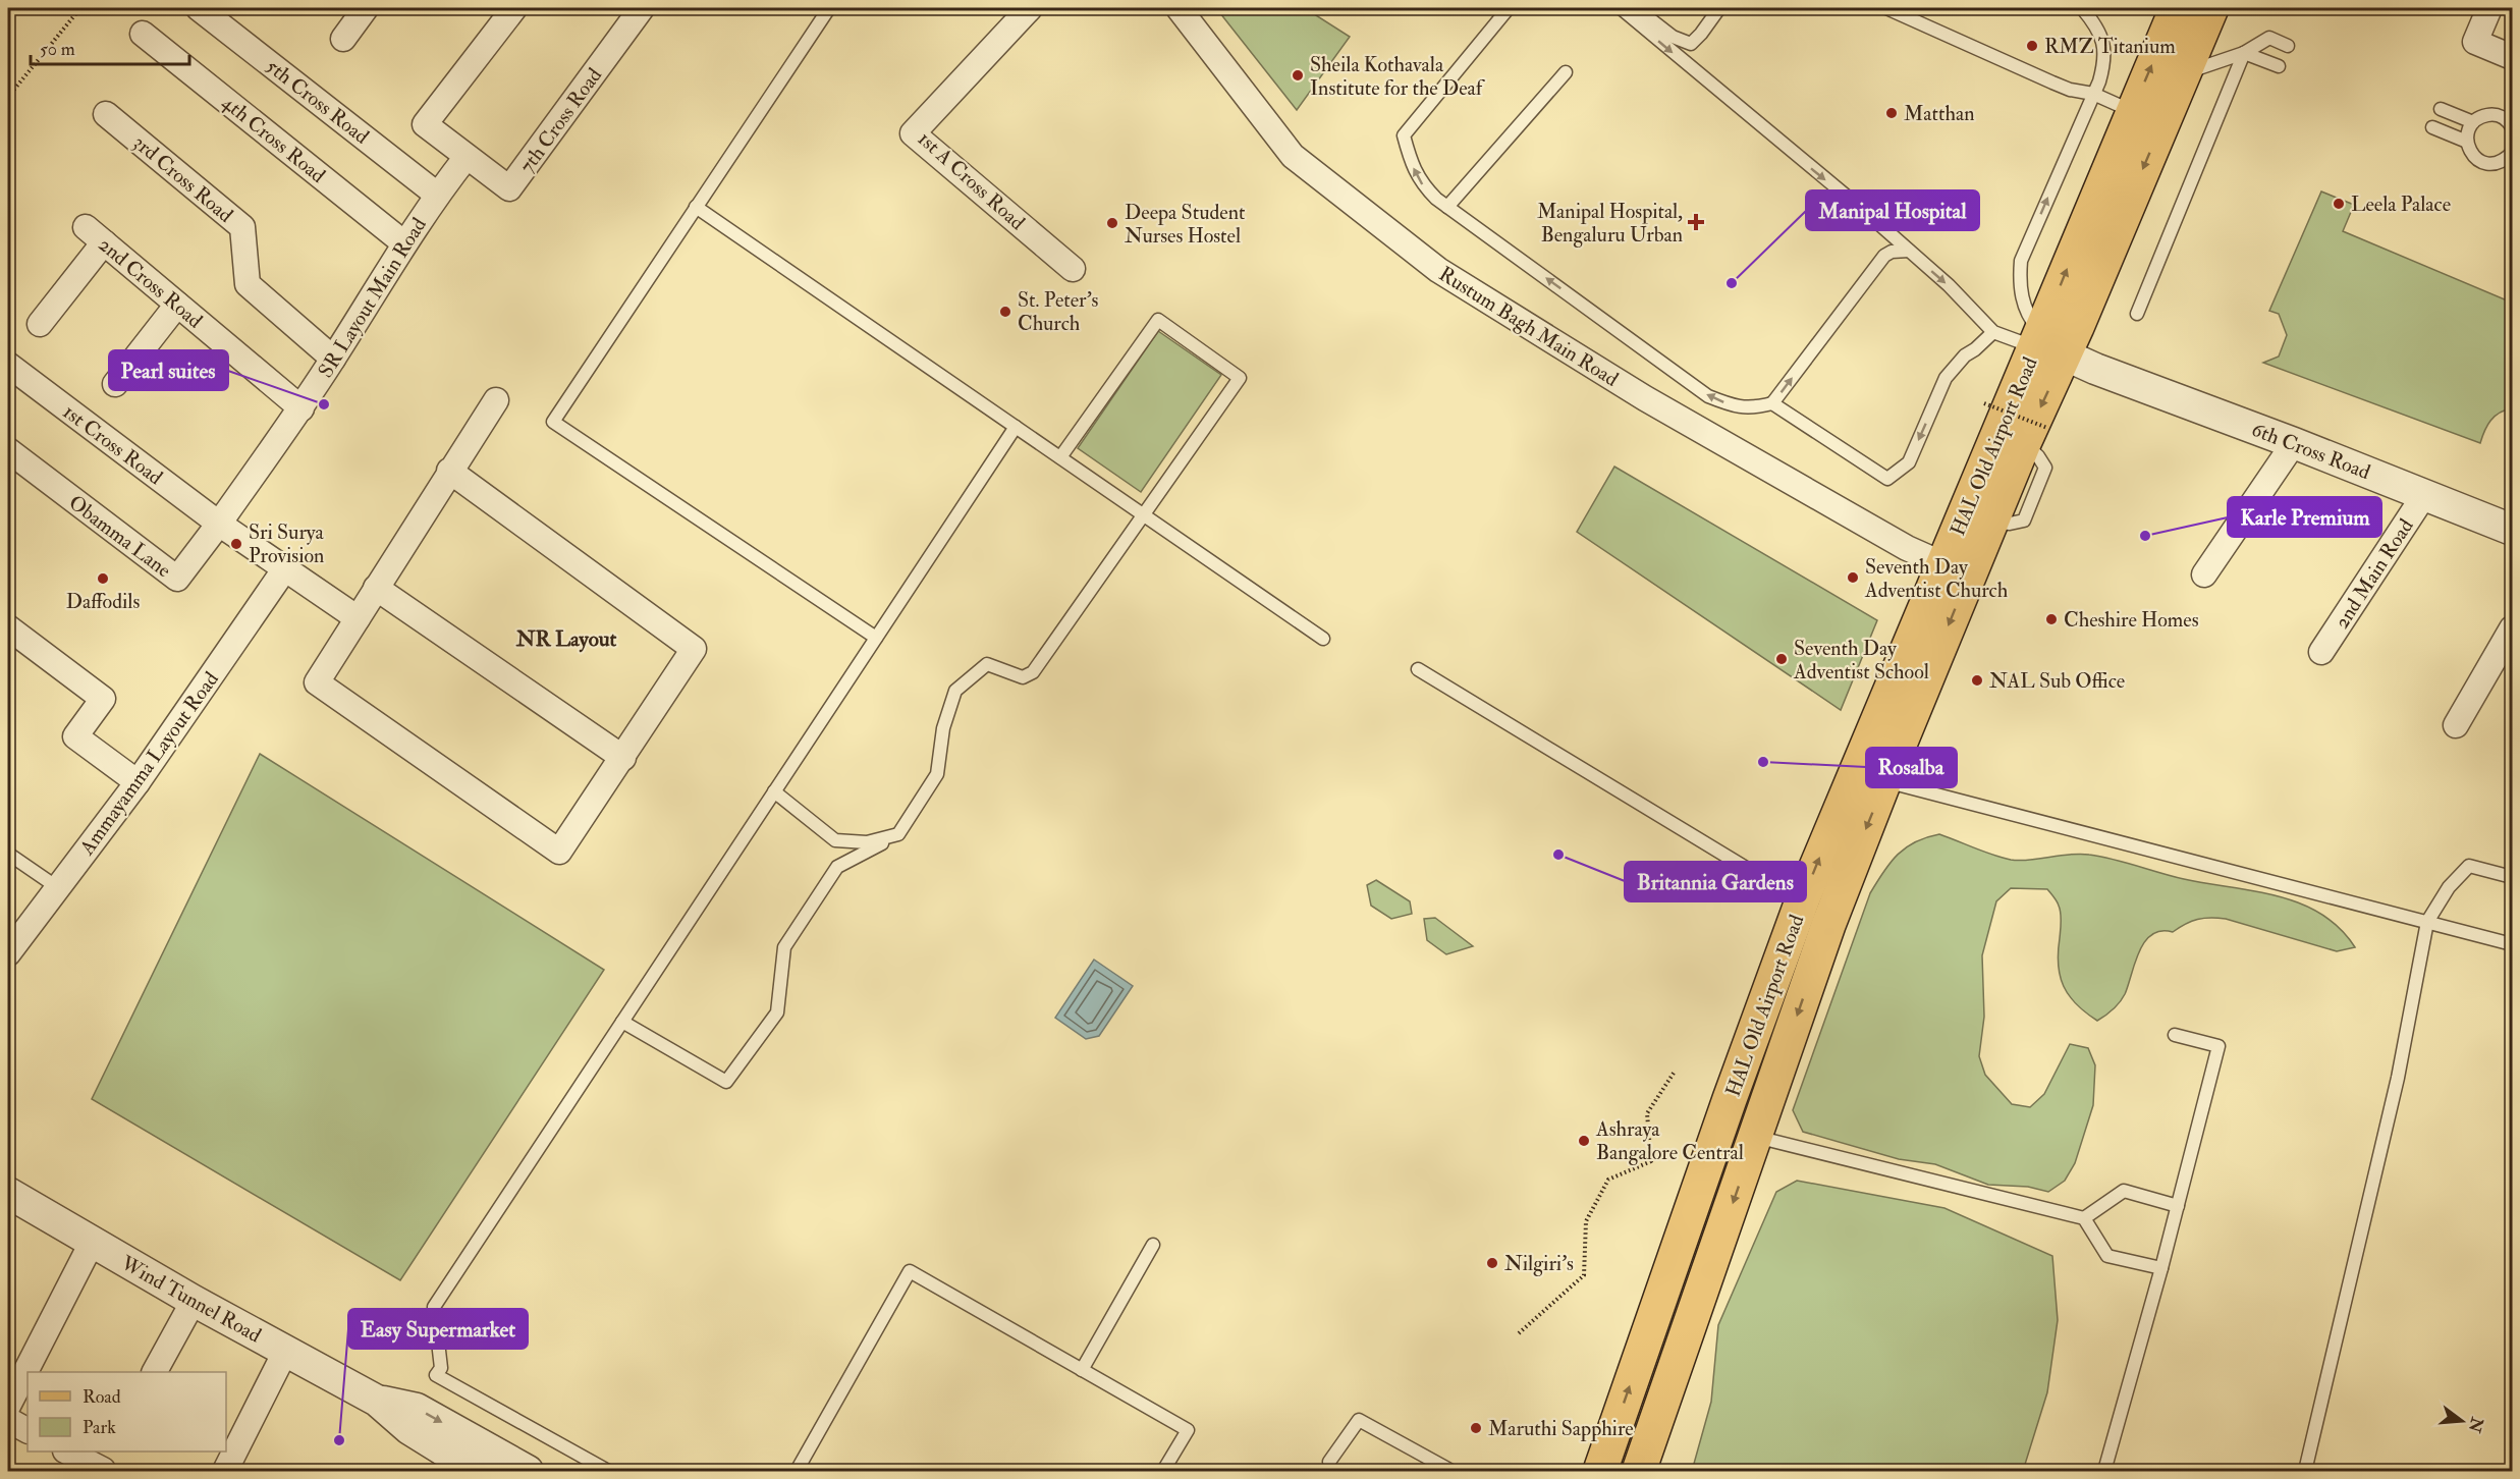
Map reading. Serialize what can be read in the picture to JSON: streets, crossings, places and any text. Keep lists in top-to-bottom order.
{
  "streets": {
    "main road": ["HAL Old Airport Road"],
    "street": [
      "5th Cross Road",
      "7th Cross Road",
      "4th Cross Road",
      "3rd Cross Road",
      "1st A Cross Road",
      "2nd Cross Road",
      "SR Layout Main Road",
      "Rustum Bagh Main Road",
      "1st Cross Road",
      "6th Cross Road",
      "Obamma Lane",
      "2nd Main Road",
      "Ammayamma Layout Road",
      "Wind Tunnel Road"
    ]
  },
  "crossings": [
    ["5th Cross Road", "SR Layout Main Road"],
    ["7th Cross Road", "SR Layout Main Road"],
    ["4th Cross Road", "SR Layout Main Road"],
    ["3rd Cross Road", "SR Layout Main Road"],
    ["2nd Cross Road", "SR Layout Main Road"],
    ["SR Layout Main Road", "1st Cross Road"],
    ["SR Layout Main Road", "Obamma Lane"],
    ["Rustum Bagh Main Road", "HAL Old Airport Road"],
    ["1st Cross Road", "Obamma Lane"],
    ["HAL Old Airport Road", "6th Cross Road"],
    ["6th Cross Road", "2nd Main Road"]
  ],
  "districts": ["NR Layout"],
  "places": {
    "other": [
      "RMZ Titanium",
      "Sheila Kothavala Institute for the Deaf",
      "Matthan",
      "Leela Palace",
      "Deepa Student Nurses Hostel",
      "Manipal Hospital",
      "St. Peter's Church",
      "Pearl suites",
      "Karle Premium",
      "Sri Surya Provision",
      "Seventh Day Adventist Church",
      "Daffodils",
      "Cheshire Homes",
      "Seventh Day Adventist School",
      "NAL Sub Office",
      "Rosalba",
      "Britannia Gardens",
      "Ashraya Bangalore Central",
      "Nilgiri's",
      "Maruthi Sapphire",
      "Easy Supermarket"
    ],
    "health": ["Manipal Hospital, Bengaluru Urban"]
  },
  "legend": ["Road", "Park"],
  "scale_bar": "50 m",
  "north": "right"
}
